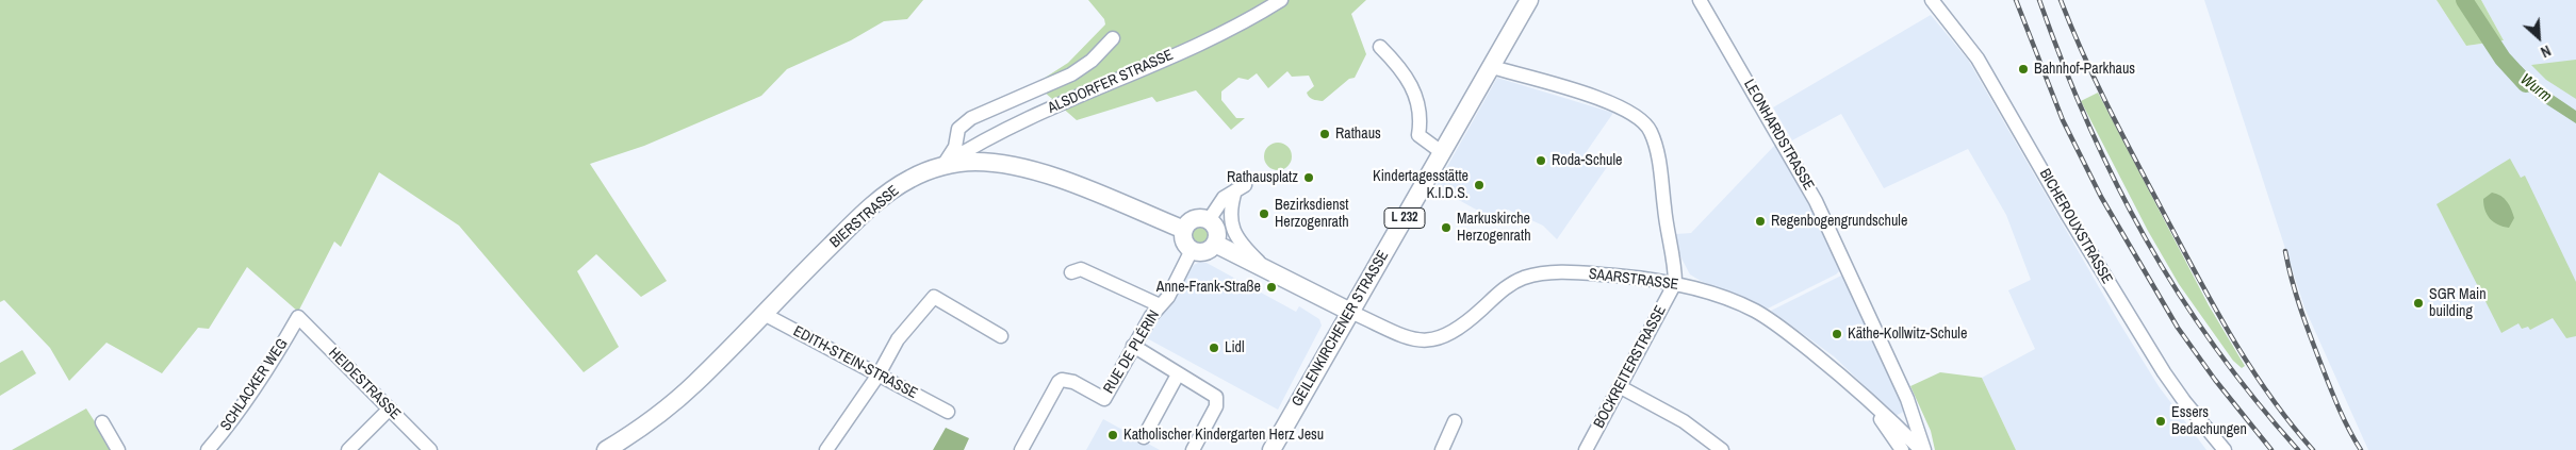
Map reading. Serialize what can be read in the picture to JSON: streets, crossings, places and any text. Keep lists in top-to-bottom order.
{
  "streets": {
    "main road": ["BIERSTRASSE", "L 232", "GEILENKIRCHENER STRASSE"],
    "street": [
      "ALSDORFER STRASSE",
      "LEONHARDSTRASSE",
      "BICHEROUXSTRASSE",
      "SAARSTRASSE",
      "RUE DE PLÉRIN",
      "EDITH-STEIN-STRASSE",
      "BOCKREITERSTRASSE",
      "HEIDESTRASSE",
      "SCHLACKER WEG"
    ]
  },
  "crossings": [
    ["ALSDORFER STRASSE", "BIERSTRASSE"],
    ["LEONHARDSTRASSE", "SAARSTRASSE"],
    ["BIERSTRASSE", "RUE DE PLÉRIN"],
    ["BIERSTRASSE", "EDITH-STEIN-STRASSE"],
    ["SAARSTRASSE", "GEILENKIRCHENER STRASSE"],
    ["SAARSTRASSE", "BOCKREITERSTRASSE"],
    ["HEIDESTRASSE", "SCHLACKER WEG"]
  ],
  "water": ["Wurm"],
  "places": [
    "Bahnhof-Parkhaus",
    "Rathaus",
    "Roda-Schule",
    "Rathausplatz",
    "Kindertagesstätte K.I.D.S.",
    "Bezirksdienst Herzogenrath",
    "Regenbogengrundschule",
    "Markuskirche Herzogenrath",
    "Anne-Frank-Straße",
    "SGR Main building",
    "Käthe-Kollwitz-Schule",
    "Lidl",
    "Essers Bedachungen",
    "Katholischer Kindergarten Herz Jesu"
  ],
  "north": "bottom right"
}
